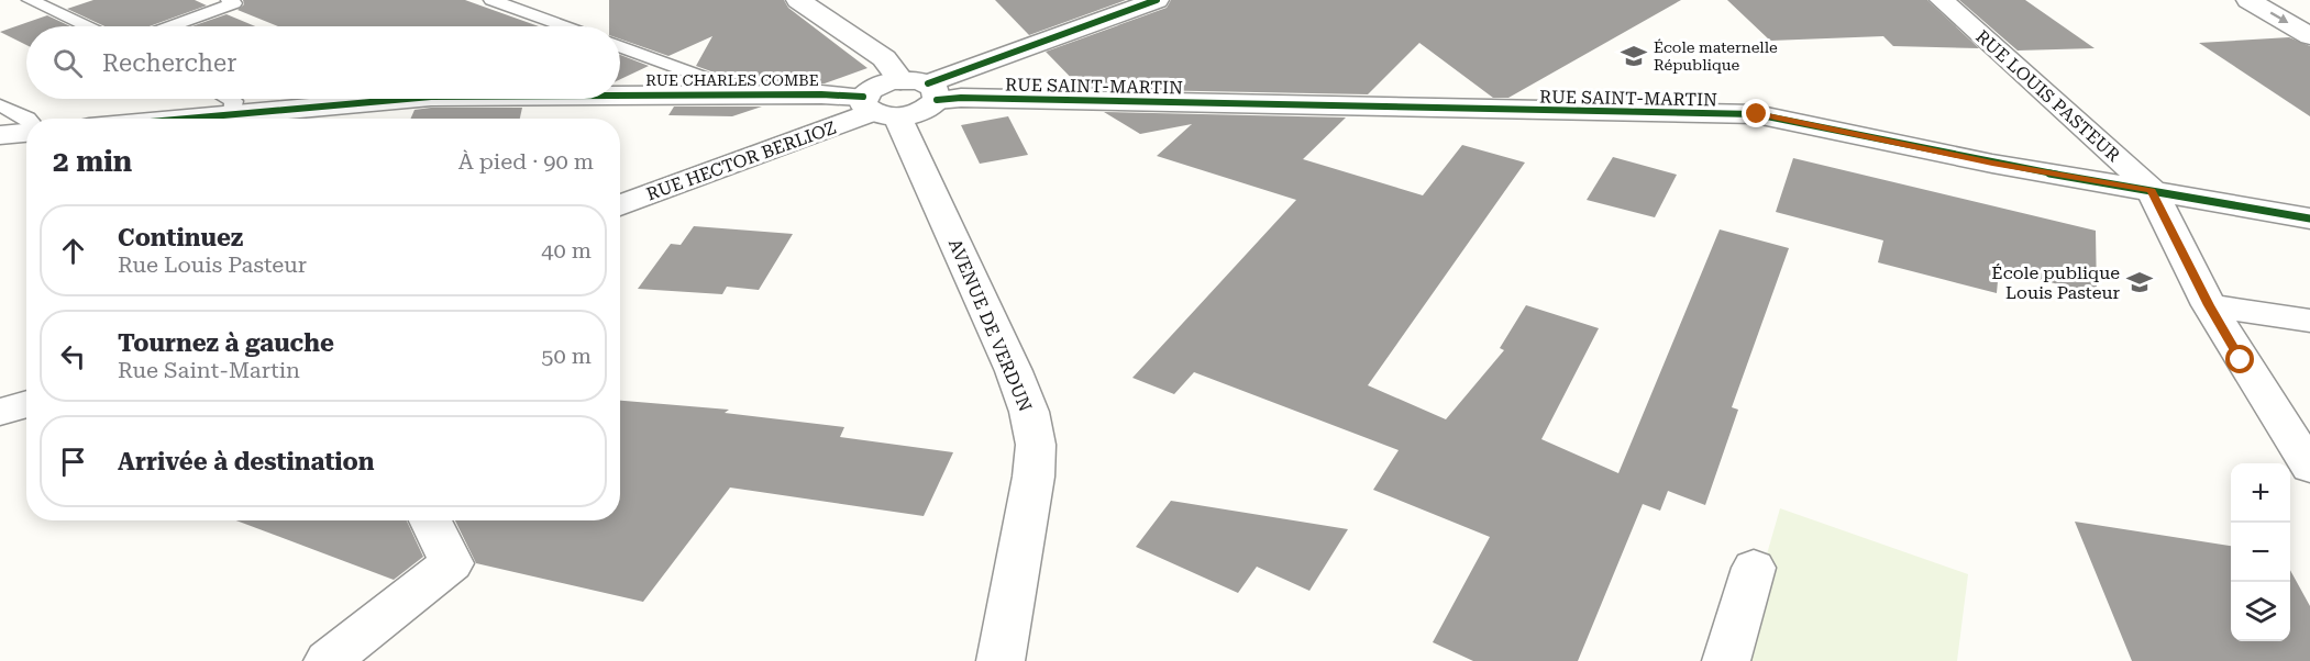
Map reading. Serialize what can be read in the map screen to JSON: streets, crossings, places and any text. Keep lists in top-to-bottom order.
{
  "streets": {
    "street": [
      "RUE CHARLES COMBE",
      "RUE SAINT-MARTIN",
      "RUE LOUIS PASTEUR",
      "RUE HECTOR BERLIOZ",
      "AVENUE DE VERDUN"
    ]
  },
  "crossings": [
    ["RUE CHARLES COMBE", "RUE SAINT-MARTIN"],
    ["RUE CHARLES COMBE", "RUE HECTOR BERLIOZ"],
    ["RUE CHARLES COMBE", "AVENUE DE VERDUN"],
    ["RUE SAINT-MARTIN", "RUE LOUIS PASTEUR"],
    ["RUE SAINT-MARTIN", "RUE HECTOR BERLIOZ"],
    ["RUE SAINT-MARTIN", "AVENUE DE VERDUN"],
    ["RUE HECTOR BERLIOZ", "AVENUE DE VERDUN"]
  ],
  "places": {
    "school or university": ["École maternelle République", "École publique Louis Pasteur"]
  },
  "page": {
    "search": "Rechercher",
    "heading": ["2 min", "À pied · 90 m"],
    "list": [
      ["Continuez", "Rue Louis Pasteur", "40 m"],
      ["Tournez à gauche", "Rue Saint-Martin", "50 m"],
      "Arrivée à destination"
    ],
    "map_buttons": ["+", "−"]
  }
}
